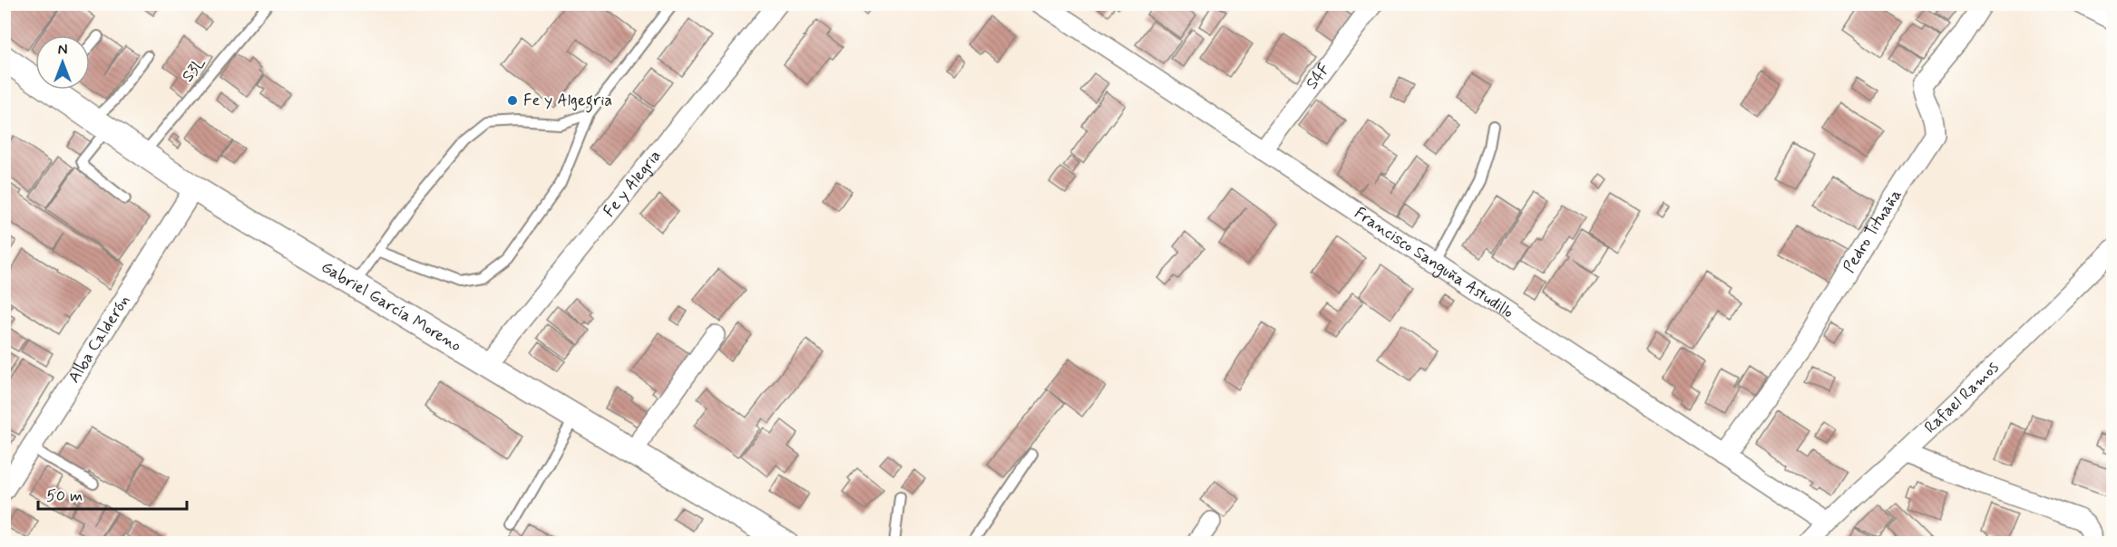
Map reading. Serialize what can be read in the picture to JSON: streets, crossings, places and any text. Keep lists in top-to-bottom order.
{
  "streets": {
    "street": [
      "S4F",
      "Fe y Alegria",
      "Pedro Tituaña",
      "Francisco Sanguña Astudillo",
      "Gabriel García Moreno",
      "Alba Calderón",
      "Rafael Ramos"
    ],
    "lane": ["S3L"]
  },
  "crossings": [
    ["S3L", "Gabriel García Moreno"],
    ["S4F", "Francisco Sanguña Astudillo"],
    ["Fe y Alegria", "Gabriel García Moreno"],
    ["Pedro Tituaña", "Francisco Sanguña Astudillo"],
    ["Francisco Sanguña Astudillo", "Rafael Ramos"],
    ["Gabriel García Moreno", "Alba Calderón"]
  ],
  "places": ["Fe y Algegria"],
  "scale_bar": "50 m",
  "north": "top"
}
